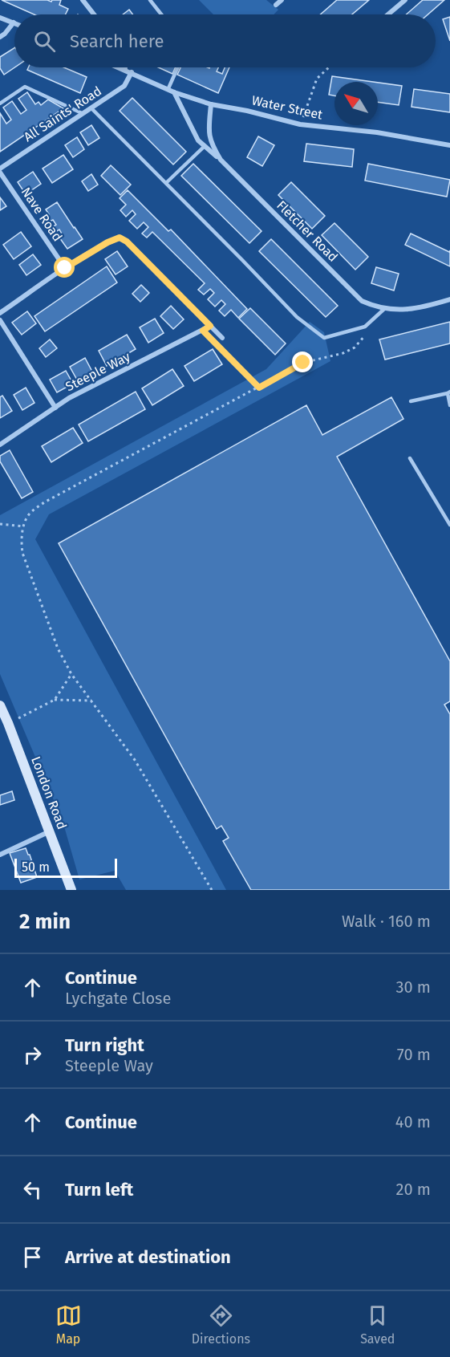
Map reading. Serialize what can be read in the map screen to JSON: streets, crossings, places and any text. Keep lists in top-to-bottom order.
{
  "streets": {
    "main road": ["London Road"],
    "street": [
      "Water Street",
      "All Saints' Road",
      "Nave Road",
      "Fletcher Road",
      "Steeple Way"
    ]
  },
  "crossings": [
    ["Water Street", "All Saints' Road"],
    ["Water Street", "Fletcher Road"],
    ["All Saints' Road", "Nave Road"]
  ],
  "scale_bar": "50 m",
  "north": "top left",
  "page": {
    "search": "Search here",
    "scale": "50 m",
    "heading": ["2 min", "Walk · 160 m"],
    "list": [
      ["Continue", "Lychgate Close", "30 m"],
      ["Turn right", "Steeple Way", "70 m"],
      ["Continue", "40 m"],
      ["Turn left", "20 m"],
      "Arrive at destination"
    ],
    "nav": ["Map", "Directions", "Saved"]
  }
}
